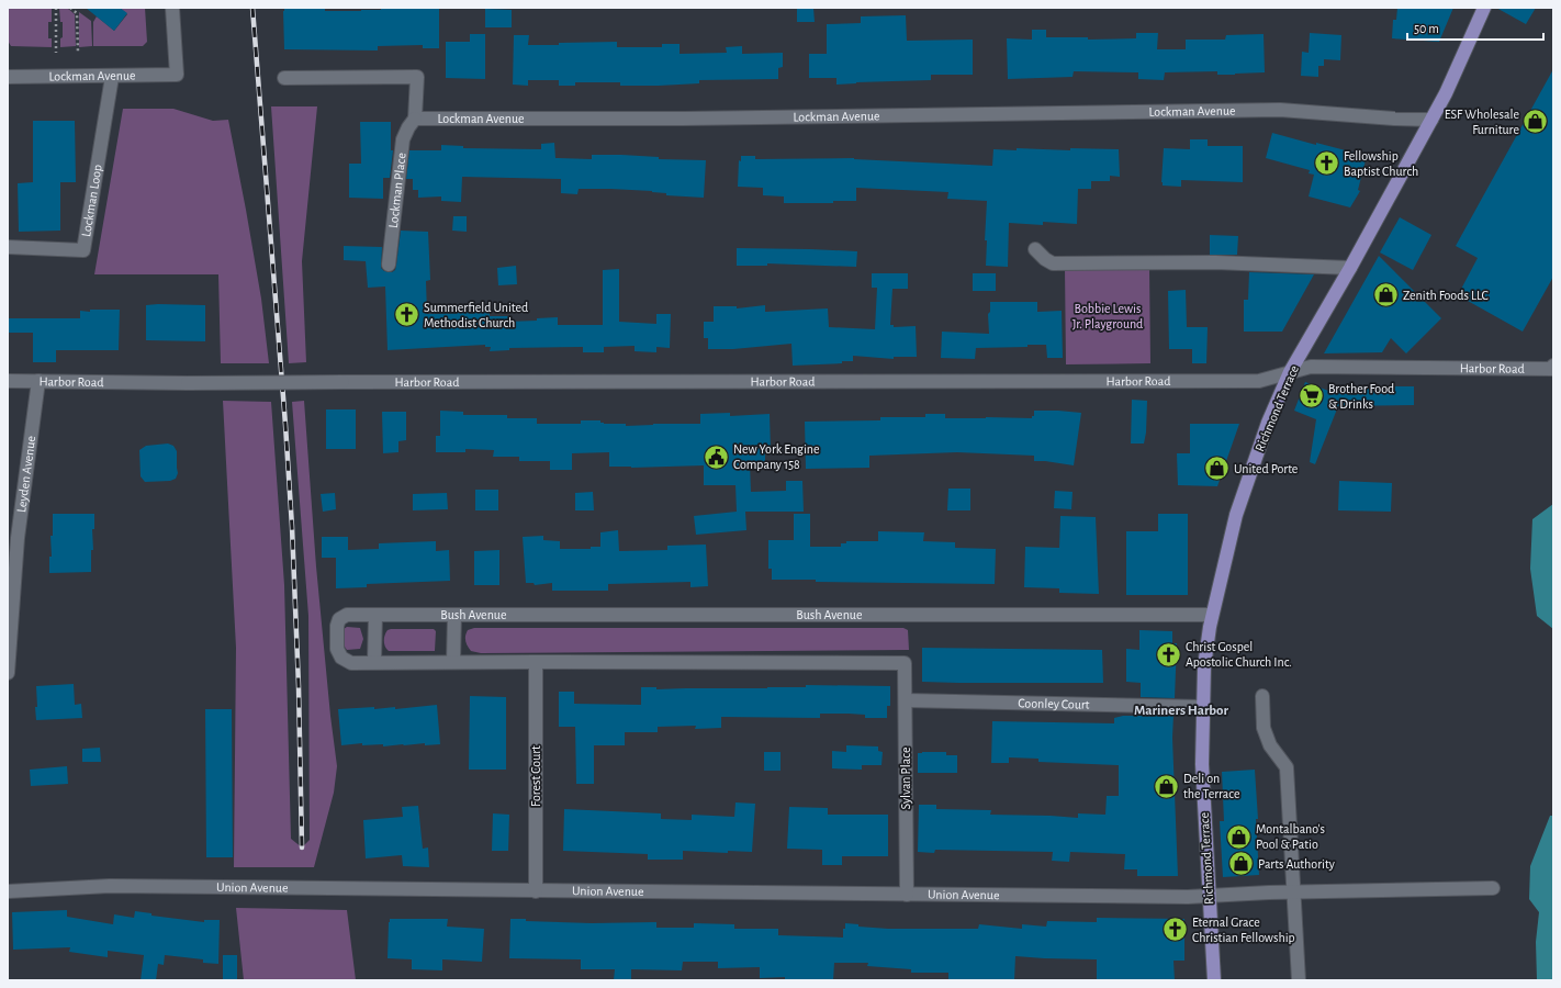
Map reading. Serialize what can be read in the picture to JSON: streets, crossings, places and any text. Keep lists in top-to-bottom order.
{
  "streets": {
    "main road": ["Richmond Terrace"],
    "street": [
      "Lockman Avenue",
      "Lockman Place",
      "Lockman Loop",
      "Harbor Road",
      "Leyden Avenue",
      "Bush Avenue",
      "Coonley Court",
      "Forest Court",
      "Sylvan Place",
      "Union Avenue"
    ]
  },
  "crossings": [
    ["Lockman Avenue", "Lockman Place"],
    ["Lockman Avenue", "Lockman Loop"],
    ["Lockman Avenue", "Richmond Terrace"],
    ["Harbor Road", "Richmond Terrace"],
    ["Harbor Road", "Leyden Avenue"],
    ["Richmond Terrace", "Bush Avenue"],
    ["Richmond Terrace", "Coonley Court"],
    ["Richmond Terrace", "Union Avenue"],
    ["Bush Avenue", "Forest Court"],
    ["Bush Avenue", "Sylvan Place"],
    ["Coonley Court", "Sylvan Place"],
    ["Forest Court", "Union Avenue"],
    ["Sylvan Place", "Union Avenue"]
  ],
  "districts": ["Mariners Harbor"],
  "parks": ["Bobbie Lewis Jr. Playground"],
  "places": {
    "shop": [
      "ESF Wholesale Furniture",
      "Zenith Foods LLC",
      "United Porte",
      "Deli on the Terrace",
      "Montalbano's Pool & Patio",
      "Parts Authority"
    ],
    "church": [
      "Fellowship Baptist Church",
      "Summerfield United Methodist Church",
      "Christ Gospel Apostolic Church Inc.",
      "Eternal Grace Christian Fellowship"
    ],
    "supermarket": ["Brother Food & Drinks"],
    "public building": ["New York Engine Company 158"]
  },
  "scale_bar": "50 m"
}
